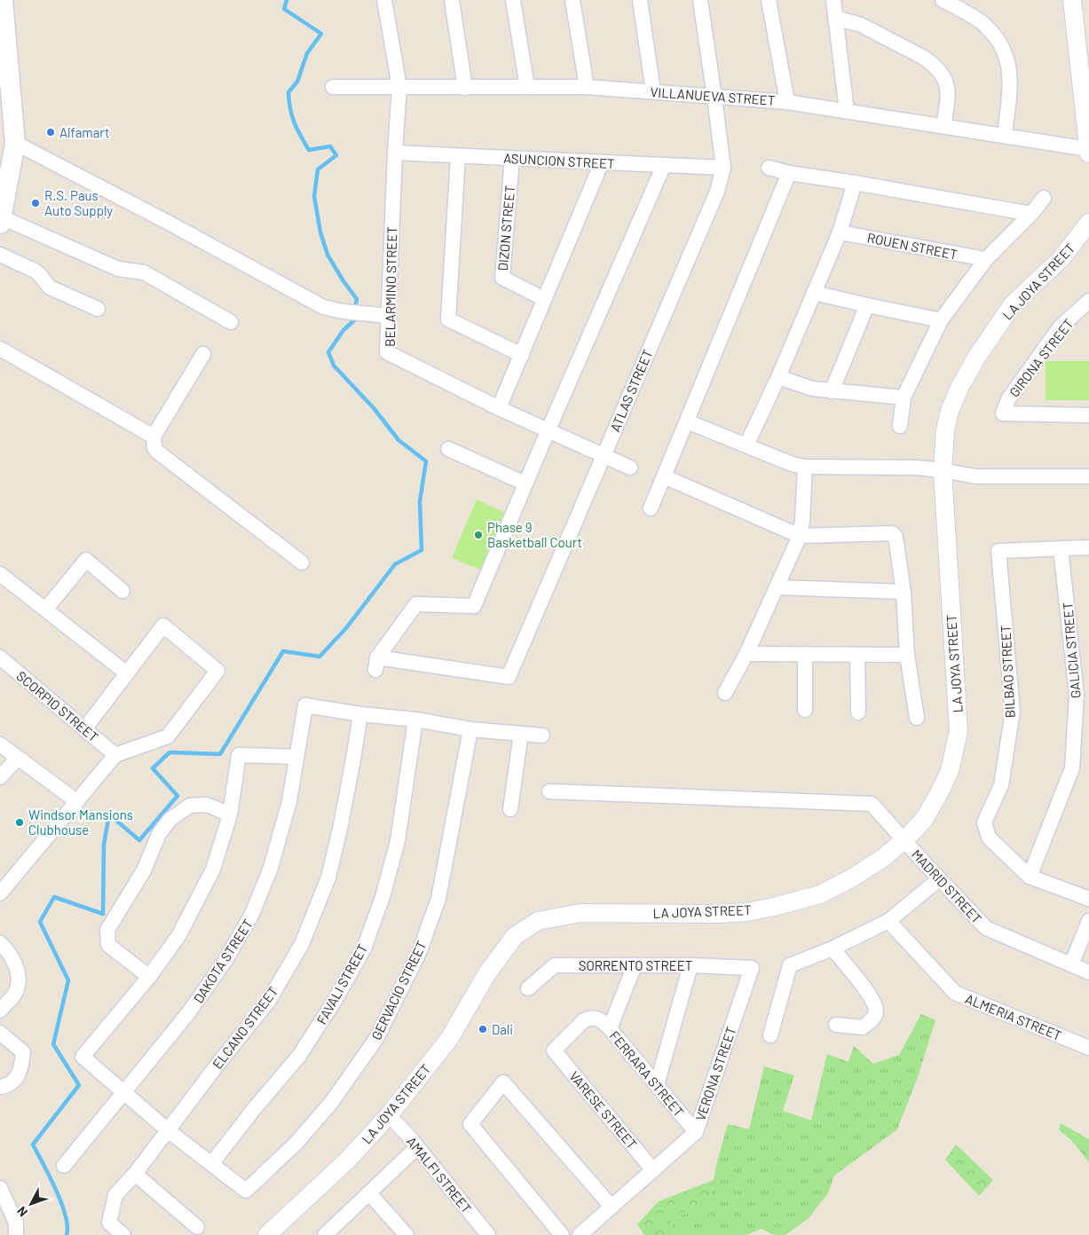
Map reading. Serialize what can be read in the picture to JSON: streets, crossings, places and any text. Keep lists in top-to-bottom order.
{
  "streets": {
    "street": [
      "VILLANUEVA STREET",
      "ASUNCION STREET",
      "DIZON STREET",
      "ROUEN STREET",
      "LA JOYA STREET",
      "BELARMINO STREET",
      "GIRONA STREET",
      "ATLAS STREET",
      "GALICIA STREET",
      "BILBAO STREET",
      "SCORPIO STREET",
      "MADRID STREET",
      "DAKOTA STREET",
      "SORRENTO STREET",
      "FAVALI STREET",
      "GERVACIO STREET",
      "ALMERIA STREET",
      "ELCANO STREET",
      "FERRARA STREET",
      "VERONA STREET",
      "VARESE STREET",
      "AMALFI STREET"
    ]
  },
  "crossings": [
    ["VILLANUEVA STREET", "BELARMINO STREET"],
    ["VILLANUEVA STREET", "ATLAS STREET"],
    ["ASUNCION STREET", "DIZON STREET"],
    ["ASUNCION STREET", "BELARMINO STREET"],
    ["ASUNCION STREET", "ATLAS STREET"],
    ["LA JOYA STREET", "MADRID STREET"],
    ["LA JOYA STREET", "AMALFI STREET"],
    ["BELARMINO STREET", "ATLAS STREET"],
    ["GALICIA STREET", "BILBAO STREET"],
    ["DAKOTA STREET", "GERVACIO STREET"],
    ["DAKOTA STREET", "ELCANO STREET"],
    ["SORRENTO STREET", "VERONA STREET"],
    ["FAVALI STREET", "GERVACIO STREET"],
    ["GERVACIO STREET", "ELCANO STREET"],
    ["FERRARA STREET", "VERONA STREET"],
    ["FERRARA STREET", "VARESE STREET"],
    ["VERONA STREET", "VARESE STREET"]
  ],
  "places": [
    "Alfamart",
    "R.S. Paus Auto Supply",
    "Phase 9 Basketball Court",
    "Windsor Mansions Clubhouse",
    "Dali"
  ],
  "north": "bottom left"
}
